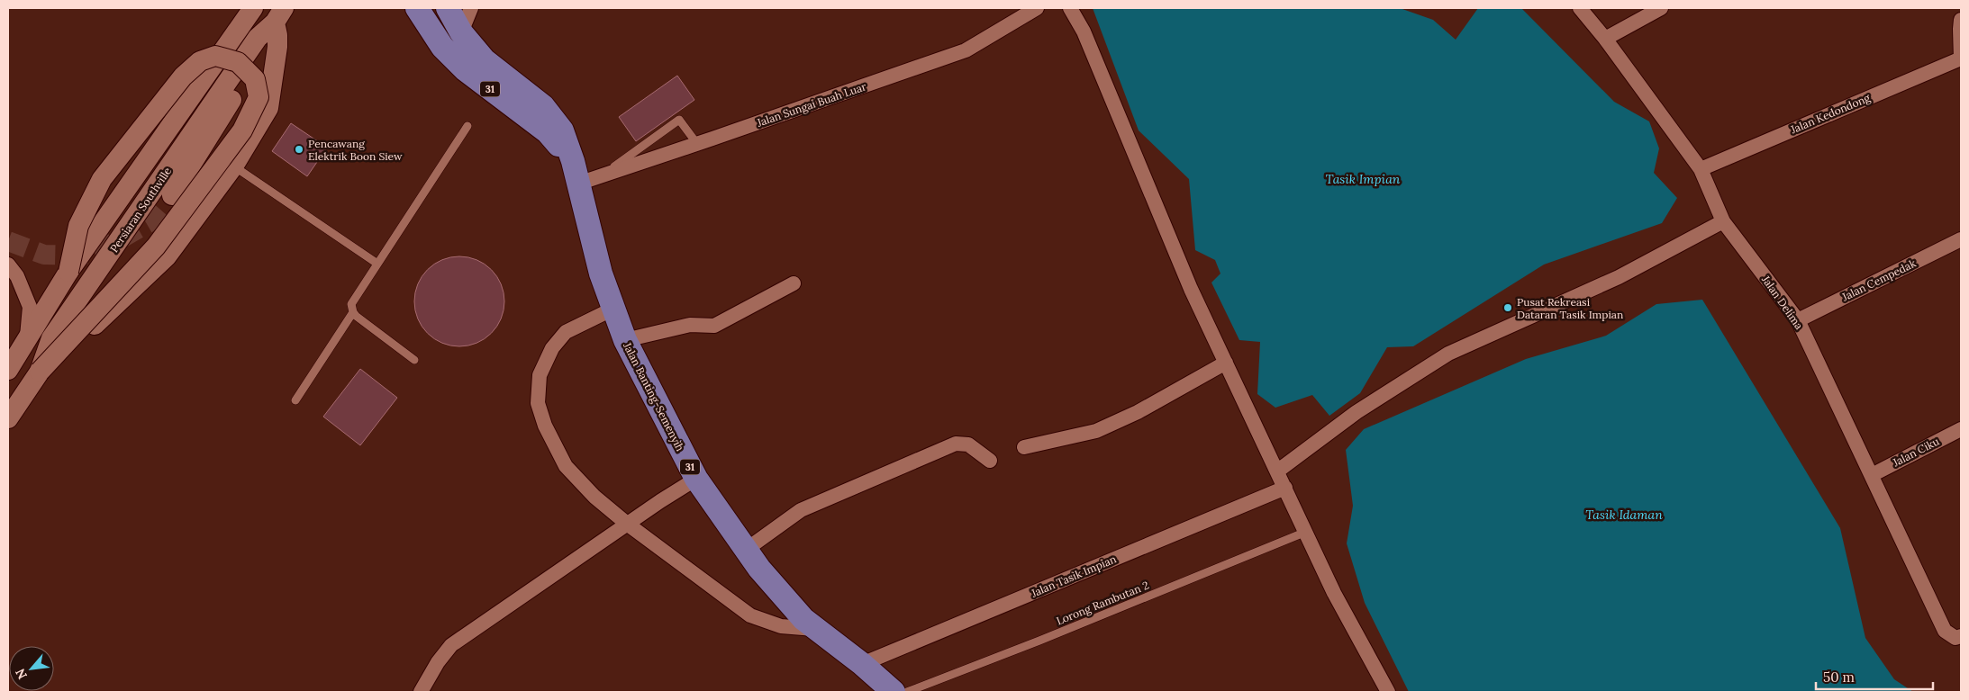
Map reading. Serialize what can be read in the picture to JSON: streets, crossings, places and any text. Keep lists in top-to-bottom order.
{
  "streets": {
    "main road": ["31", "Persiaran Southville", "Jalan Banting-Semenyih"],
    "street": [
      "Jalan Sungai Buah Luar",
      "Jalan Kedondong",
      "Jalan Cempedak",
      "Jalan Delima",
      "Jalan Ciku",
      "Jalan Tasik Impian"
    ],
    "lane": ["Lorong Rambutan 2"]
  },
  "crossings": [
    ["Jalan Sungai Buah Luar", "Jalan Banting-Semenyih"],
    ["Jalan Kedondong", "Jalan Delima"],
    ["Jalan Cempedak", "Jalan Delima"],
    ["Jalan Delima", "Jalan Ciku"],
    ["Jalan Banting-Semenyih", "Jalan Tasik Impian"]
  ],
  "water": ["Tasik Impian", "Tasik Idaman"],
  "places": ["Pencawang Elektrik Boon Siew", "Pusat Rekreasi Dataran Tasik Impian"],
  "scale_bar": "50 m",
  "north": "bottom left"
}
